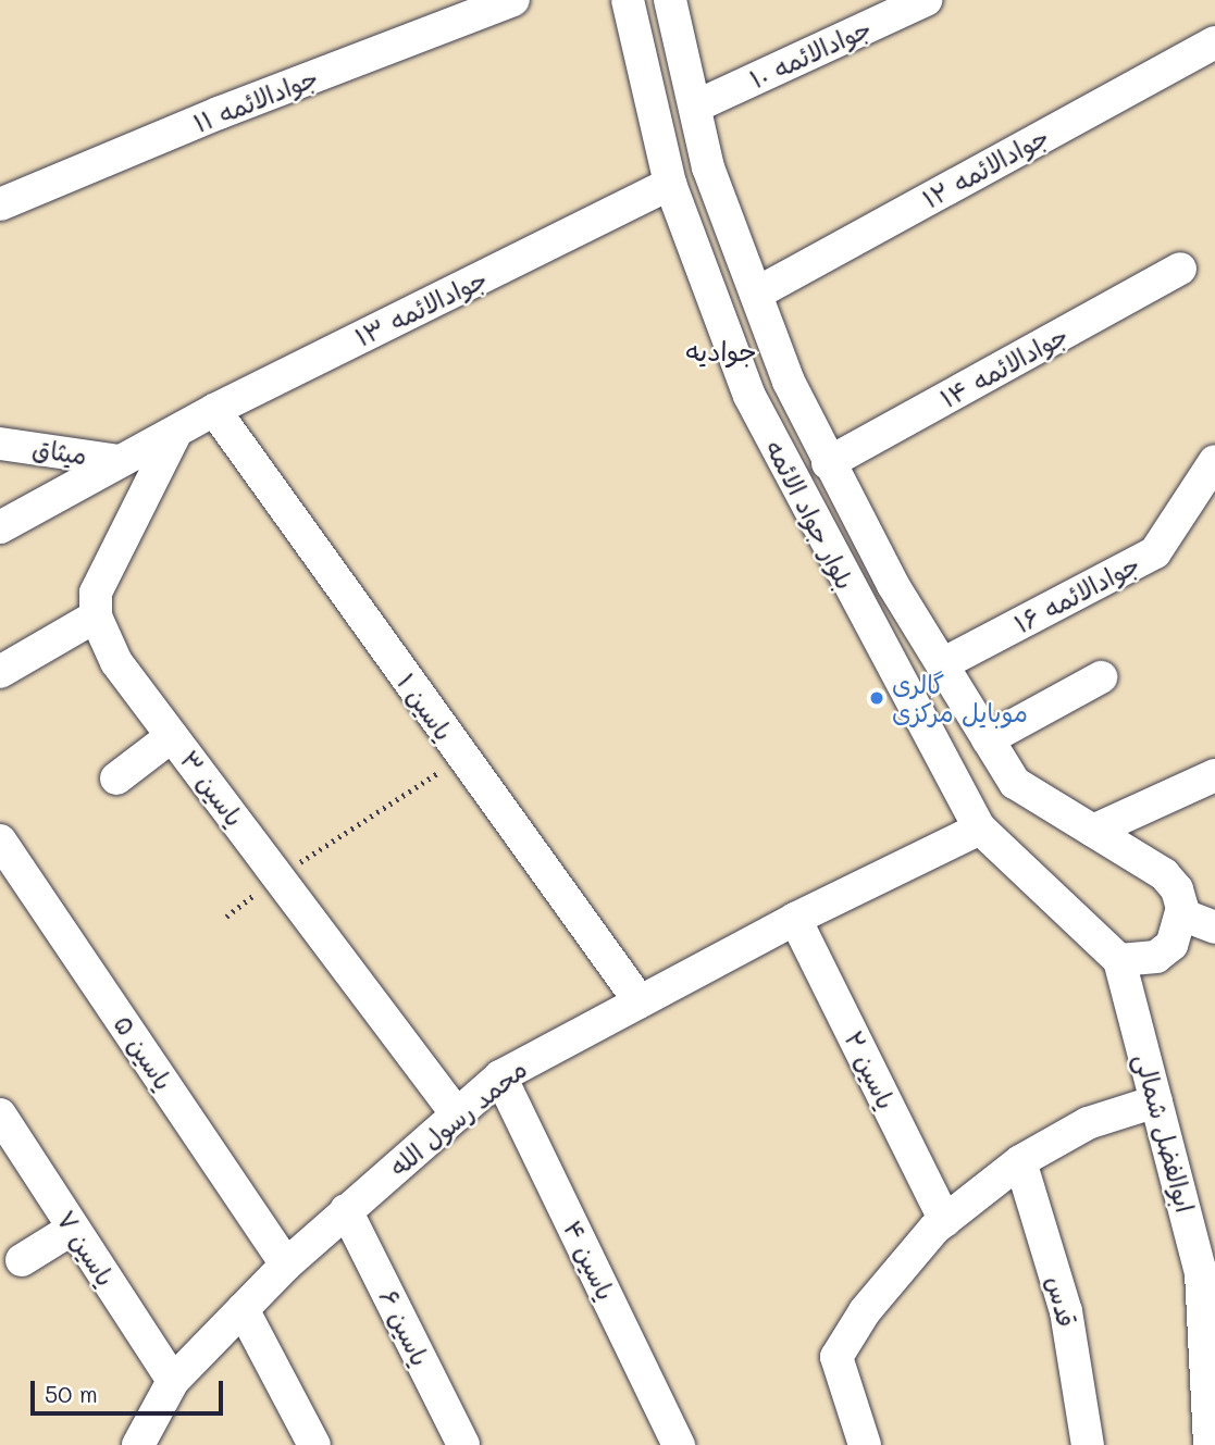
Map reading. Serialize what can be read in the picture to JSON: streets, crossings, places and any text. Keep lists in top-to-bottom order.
{
  "streets": {
    "street": [
      "جوادالائمه ۱۰",
      "جوادالائمه ۱۱",
      "جوادالائمه ۱۲",
      "جوادالائمه ۱۳",
      "جوادالائمه ۱۴",
      "میثاق",
      "بلوار جواد الائمه",
      "جوادالائمه ۱۶",
      "یاسین ۱",
      "یاسین ۳",
      "یاسین ۵",
      "یاسین ۲",
      "محمد رسول الله",
      "ابوالفضل شمالی",
      "یاسین ۷",
      "یاسین ۴",
      "قدس",
      "یاسین ۶"
    ]
  },
  "crossings": [
    ["جوادالائمه ۱۰", "بلوار جواد الائمه"],
    ["جوادالائمه ۱۲", "بلوار جواد الائمه"],
    ["جوادالائمه ۱۳", "میثاق"],
    ["جوادالائمه ۱۳", "بلوار جواد الائمه"],
    ["جوادالائمه ۱۳", "یاسین ۱"],
    ["جوادالائمه ۱۴", "بلوار جواد الائمه"],
    ["بلوار جواد الائمه", "جوادالائمه ۱۶"],
    ["بلوار جواد الائمه", "محمد رسول الله"],
    ["بلوار جواد الائمه", "ابوالفضل شمالی"],
    ["یاسین ۱", "محمد رسول الله"],
    ["یاسین ۳", "محمد رسول الله"],
    ["یاسین ۵", "محمد رسول الله"],
    ["یاسین ۲", "محمد رسول الله"],
    ["محمد رسول الله", "یاسین ۷"],
    ["محمد رسول الله", "یاسین ۴"],
    ["محمد رسول الله", "یاسین ۶"]
  ],
  "districts": ["جوادیه"],
  "places": ["گالری موبایل مرکزی"],
  "scale_bar": "50 m"
}
